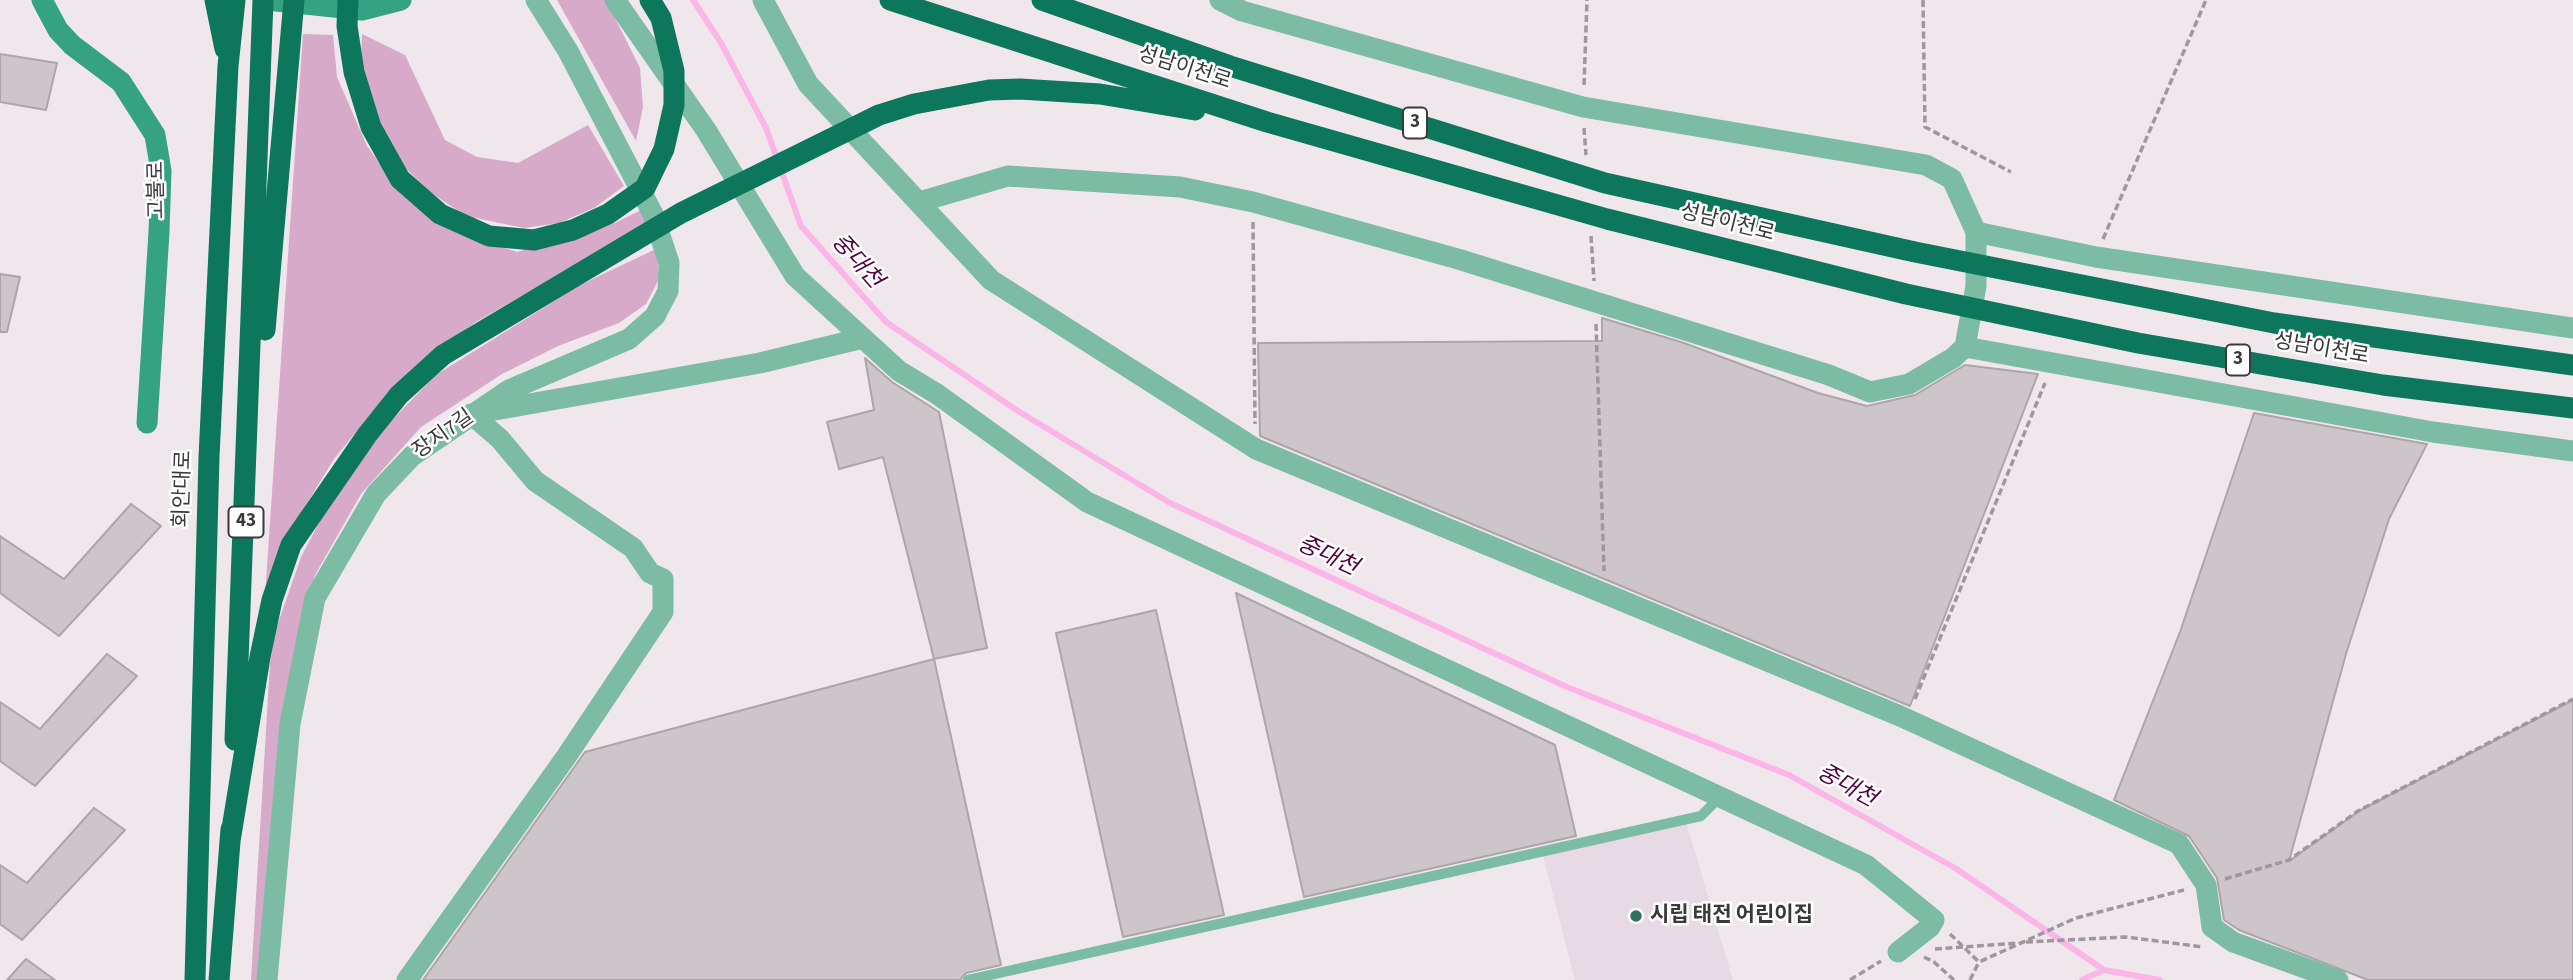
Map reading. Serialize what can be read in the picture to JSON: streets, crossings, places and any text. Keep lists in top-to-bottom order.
{
  "streets": {
    "highway": [
      "성남이천로",
      "3",
      "회안대로",
      "43"
    ],
    "street": ["고불로", "장지7길"]
  },
  "water": ["중대천"],
  "places": ["시립 태전 어린이집"]
}
